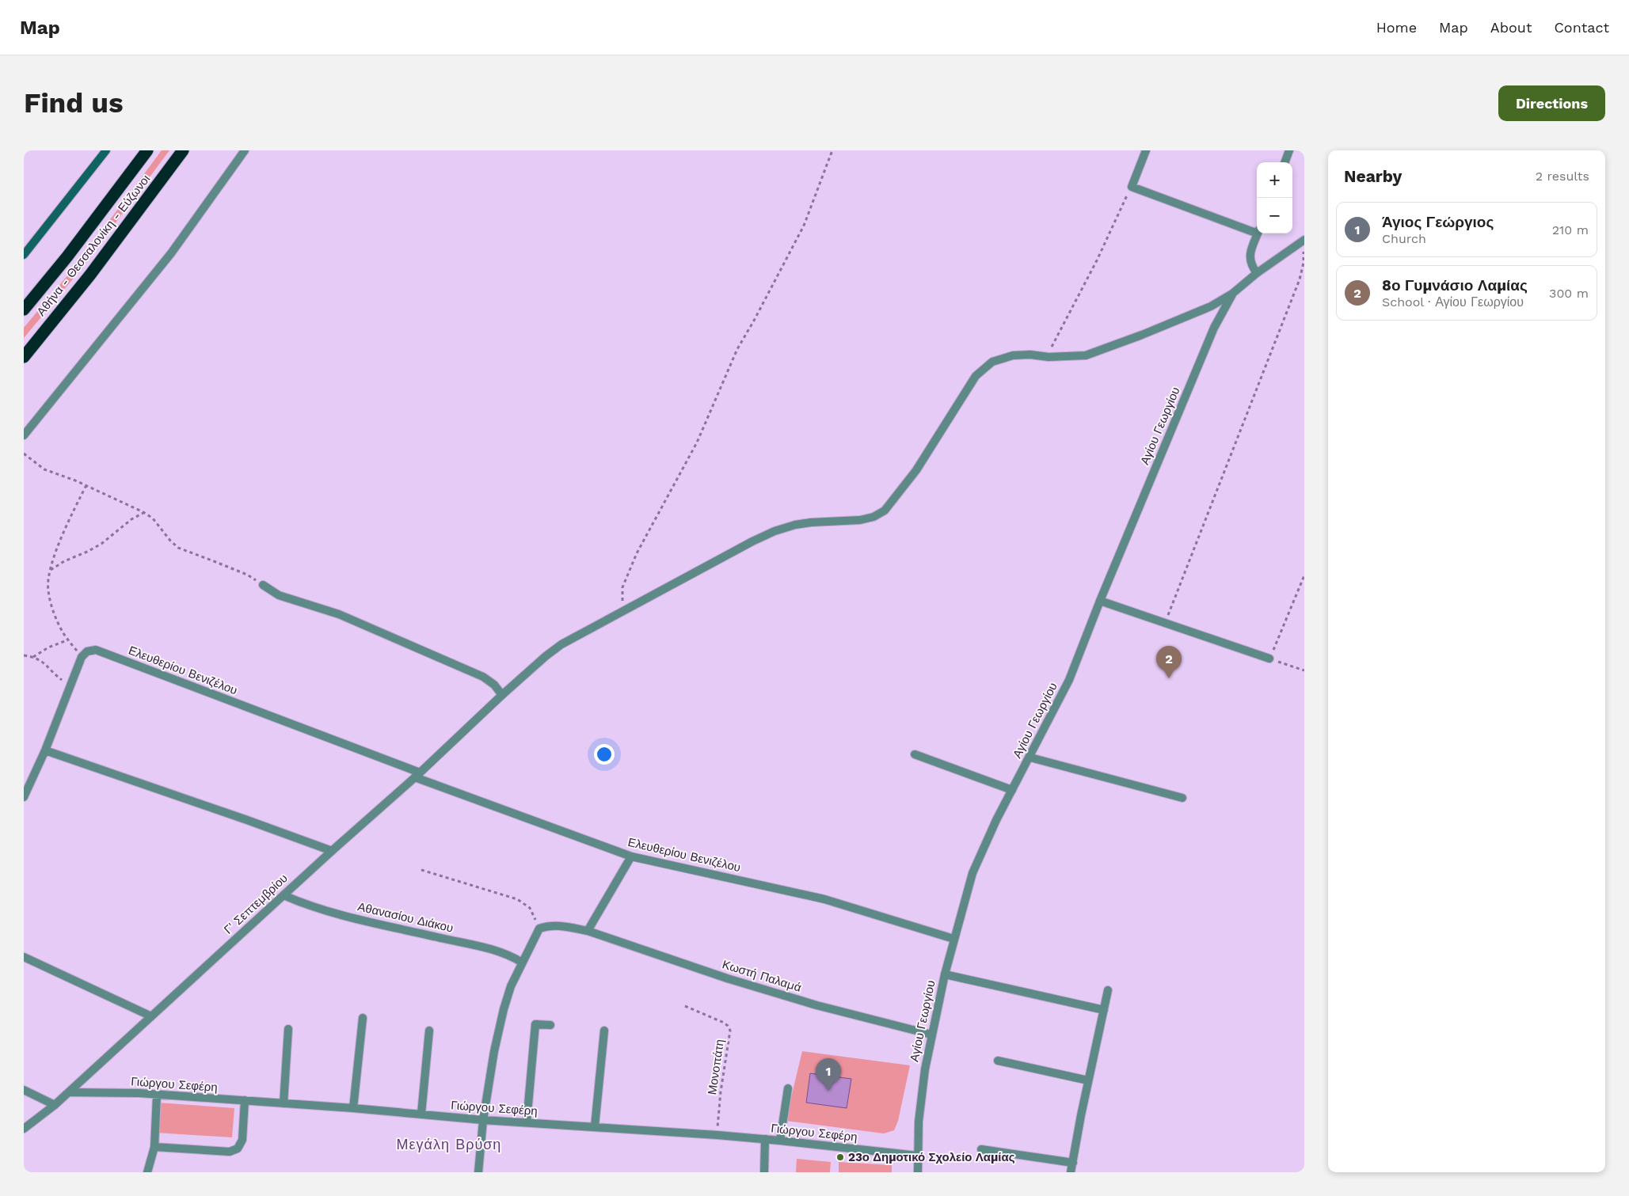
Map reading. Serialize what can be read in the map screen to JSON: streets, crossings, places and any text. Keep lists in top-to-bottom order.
{
  "streets": {
    "highway": ["Αθήνα - Θεσσαλονίκη - Εύζωνοι"],
    "street": [
      "Αγίου Γεωργίου",
      "Ελευθερίου Βενιζέλου",
      "Γ' Σεπτεμβρίου",
      "Αθανασίου Διάκου",
      "Κωστή Παλαμά",
      "Γιώργου Σεφέρη"
    ],
    "path": ["Μονοπάτη"]
  },
  "crossings": [
    ["Αγίου Γεωργίου", "Ελευθερίου Βενιζέλου"],
    ["Αγίου Γεωργίου", "Γ' Σεπτεμβρίου"],
    ["Αγίου Γεωργίου", "Κωστή Παλαμά"],
    ["Αγίου Γεωργίου", "Γιώργου Σεφέρη"],
    ["Ελευθερίου Βενιζέλου", "Γ' Σεπτεμβρίου"],
    ["Γ' Σεπτεμβρίου", "Αθανασίου Διάκου"],
    ["Γ' Σεπτεμβρίου", "Γιώργου Σεφέρη"],
    ["Μονοπάτη", "Γιώργου Σεφέρη"]
  ],
  "districts": ["Μεγάλη Βρύση"],
  "places": ["23ο Δημοτικό Σχολείο Λαμίας"],
  "page": {
    "header": "Map",
    "nav": [
      "Home",
      "Map",
      "About",
      "Contact"
    ],
    "buttons": "Directions",
    "title": "Find us",
    "heading": ["Nearby", "2 results"],
    "map_buttons": ["+", "−"],
    "list": [
      {
        "mark": "1",
        "name": "Άγιος Γεώργιος",
        "note": "Church",
        "value": "210 m"
      },
      {
        "mark": "2",
        "name": "8ο Γυμνάσιο Λαμίας",
        "note": "School · Αγίου Γεωργίου",
        "value": "300 m"
      }
    ],
    "pins": ["2", "1"]
  }
}
